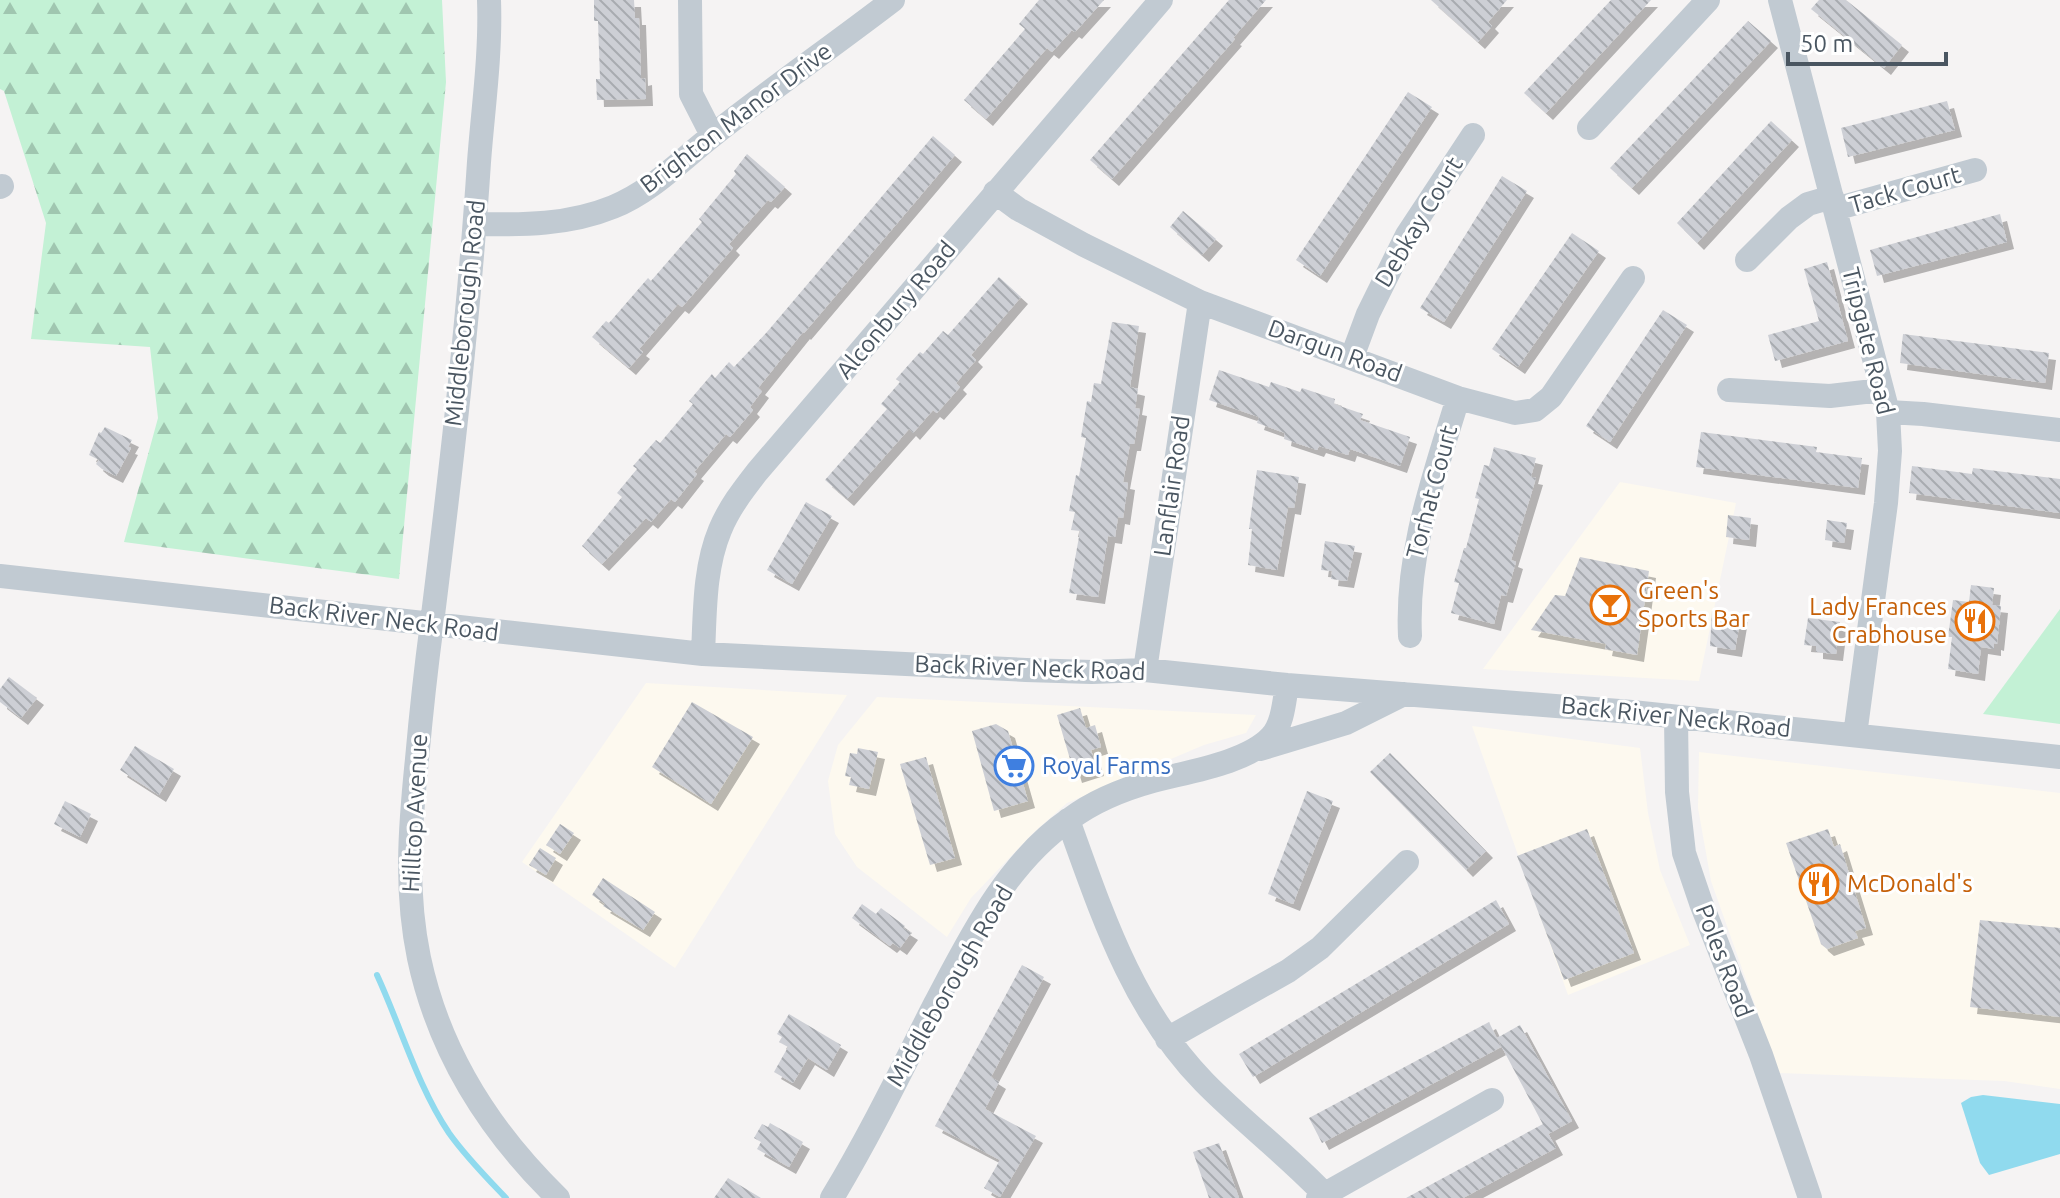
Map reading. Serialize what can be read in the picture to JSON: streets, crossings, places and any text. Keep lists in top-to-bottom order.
{
  "streets": {
    "street": [
      "Brighton Manor Drive",
      "Tack Court",
      "Debkay Court",
      "Alconbury Road",
      "Middleborough Road",
      "Tripgate Road",
      "Dargun Road",
      "Lanflair Road",
      "Torhat Court",
      "Back River Neck Road",
      "Hilltop Avenue",
      "Poles Road"
    ]
  },
  "crossings": [
    ["Brighton Manor Drive", "Middleborough Road"],
    ["Tack Court", "Tripgate Road"],
    ["Debkay Court", "Dargun Road"],
    ["Alconbury Road", "Dargun Road"],
    ["Alconbury Road", "Back River Neck Road"],
    ["Middleborough Road", "Back River Neck Road"],
    ["Middleborough Road", "Hilltop Avenue"],
    ["Tripgate Road", "Back River Neck Road"],
    ["Dargun Road", "Lanflair Road"],
    ["Dargun Road", "Torhat Court"],
    ["Lanflair Road", "Back River Neck Road"],
    ["Back River Neck Road", "Hilltop Avenue"],
    ["Back River Neck Road", "Poles Road"]
  ],
  "places": {
    "bar": ["Green's Sports Bar"],
    "restaurant": ["Lady Frances Crabhouse", "McDonald's"],
    "supermarket": ["Royal Farms"]
  },
  "scale_bar": "50 m"
}
